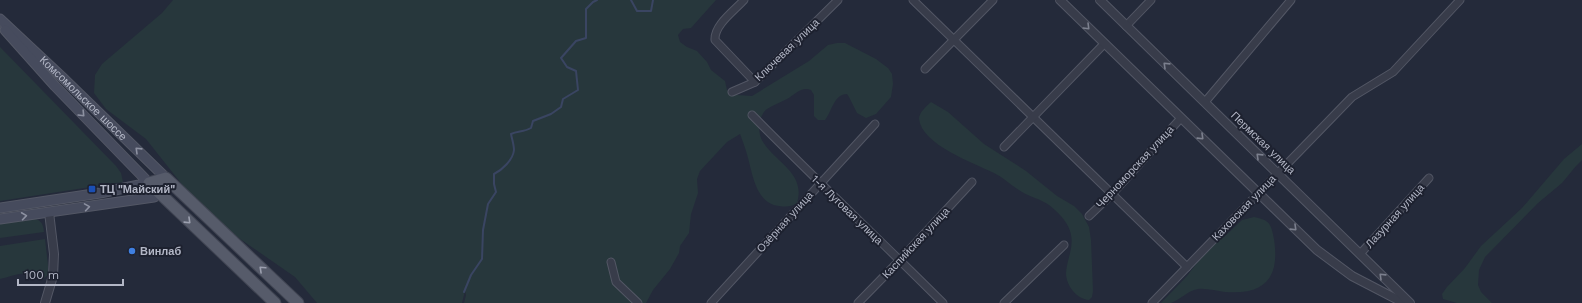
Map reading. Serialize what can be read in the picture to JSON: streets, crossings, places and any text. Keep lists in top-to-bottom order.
{
  "streets": {
    "main road": ["Комсомольское шоссе"],
    "street": [
      "Ключевая улица",
      "Пермская улица",
      "Черноморская улица",
      "Каховская улица",
      "1-я Луговая улица",
      "Лазурная улица",
      "Озёрная улица",
      "Каспийская улица"
    ]
  },
  "crossings": [
    ["Пермская улица", "Каховская улица"],
    ["Пермская улица", "Лазурная улица"],
    ["1-я Луговая улица", "Озёрная улица"],
    ["1-я Луговая улица", "Каспийская улица"]
  ],
  "places": {
    "transit": ["ТЦ \"Майский\""],
    "other": ["Винлаб"]
  },
  "scale_bar": "100 m"
}
